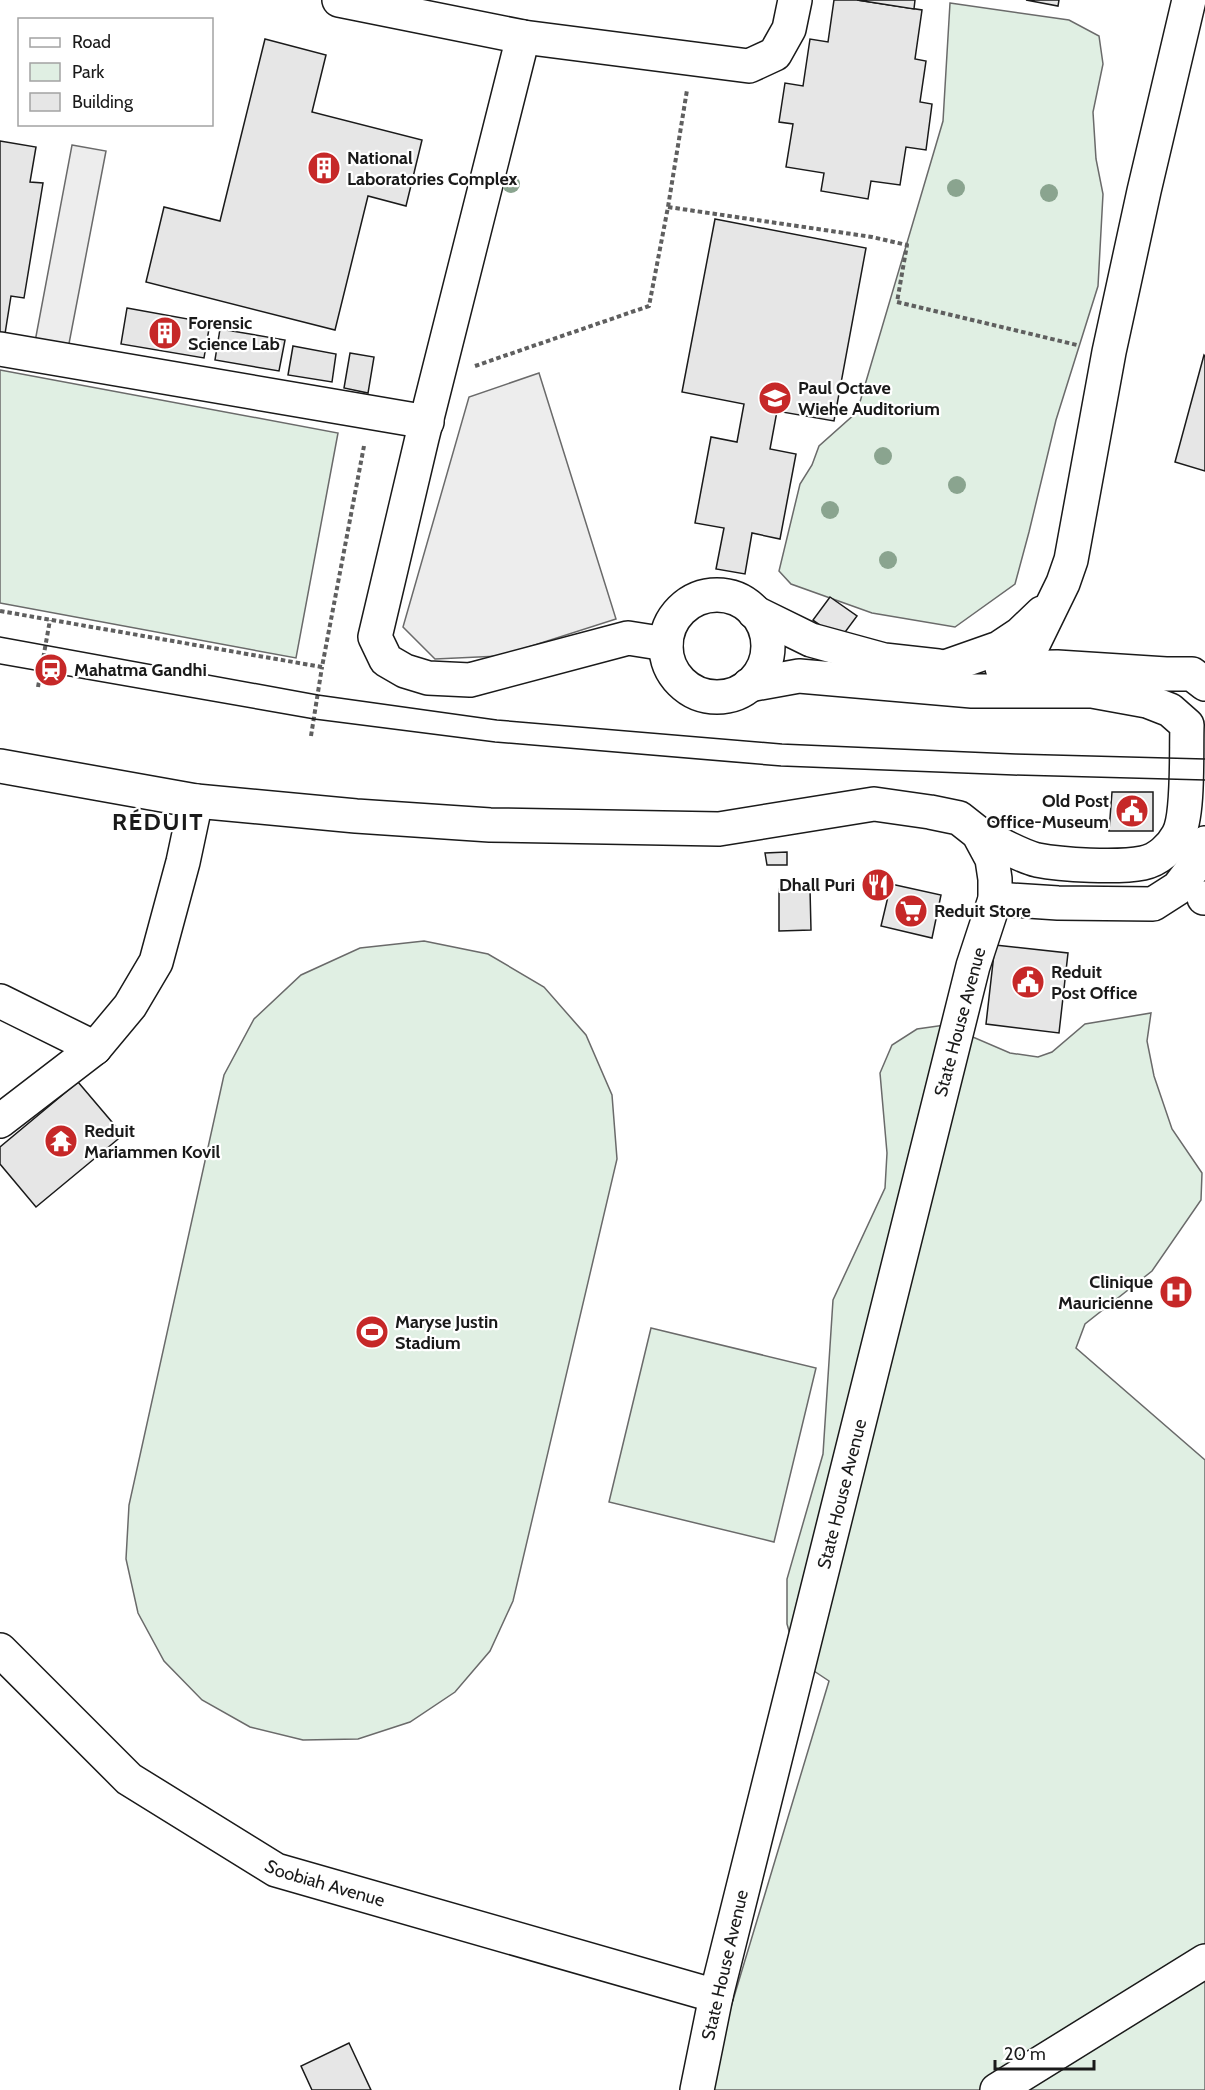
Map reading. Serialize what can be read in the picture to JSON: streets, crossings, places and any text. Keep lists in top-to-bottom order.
{
  "streets": {
    "street": ["State House Avenue", "Soobiah Avenue"]
  },
  "crossings": [
    ["State House Avenue", "Soobiah Avenue"]
  ],
  "districts": ["RÉDUIT"],
  "places": {
    "building": ["National Laboratories Complex", "Forensic Science Lab"],
    "school or university": ["Paul Octave Wiehe Auditorium"],
    "station": ["Mahatma Gandhi"],
    "public building": ["Old Post Office-Museum", "Reduit Post Office"],
    "restaurant": ["Dhall Puri"],
    "supermarket": ["Reduit Store"],
    "temple": ["Reduit Mariammen Kovil"],
    "hospital": ["Clinique Mauricienne"],
    "sports": ["Maryse Justin Stadium"]
  },
  "legend": ["Road", "Park", "Building"],
  "scale_bar": "20 m"
}
